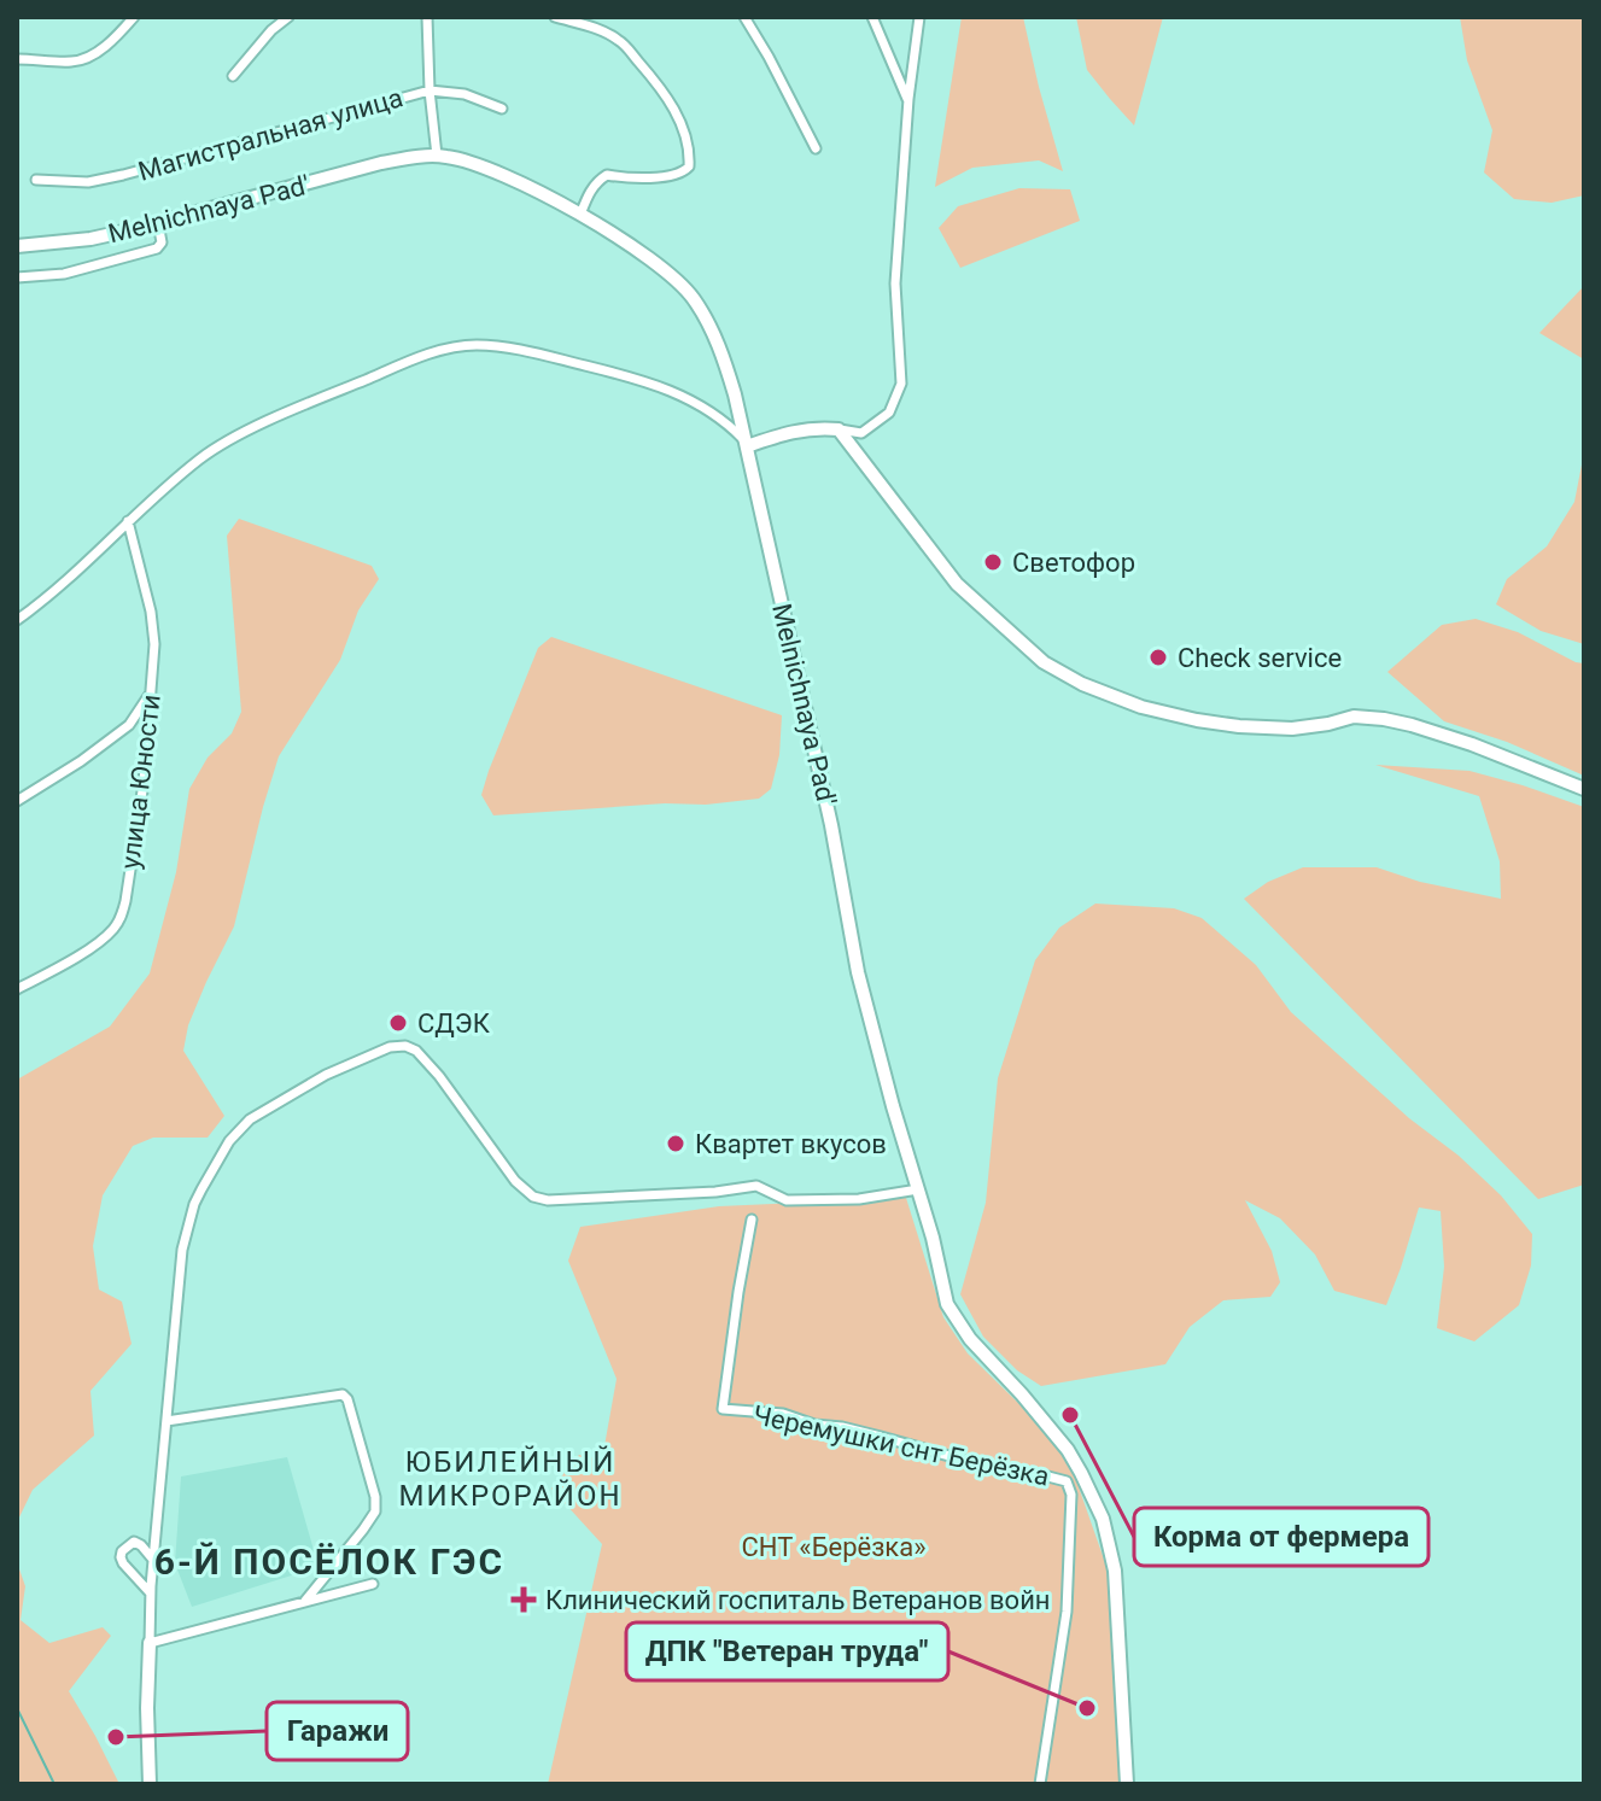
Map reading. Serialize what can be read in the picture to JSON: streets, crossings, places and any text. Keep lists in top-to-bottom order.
{
  "streets": {
    "street": [
      "Магистральная улица",
      "Melnichnaya Pad'",
      "улица Юности",
      "Черемушки снт Берёзка"
    ]
  },
  "districts": ["ЮБИЛЕЙНЫЙ МИКРОРАЙОН", "6-Й ПОСЁЛОК ГЭС"],
  "parks": ["СНТ «Берёзка»"],
  "places": {
    "other": [
      "Светофор",
      "Check service",
      "СДЭК",
      "Квартет вкусов",
      "Корма от фермера",
      "ДПК \"Ветеран труда\"",
      "Гаражи"
    ],
    "health": ["Клинический госпиталь Ветеранов войн"]
  }
}
